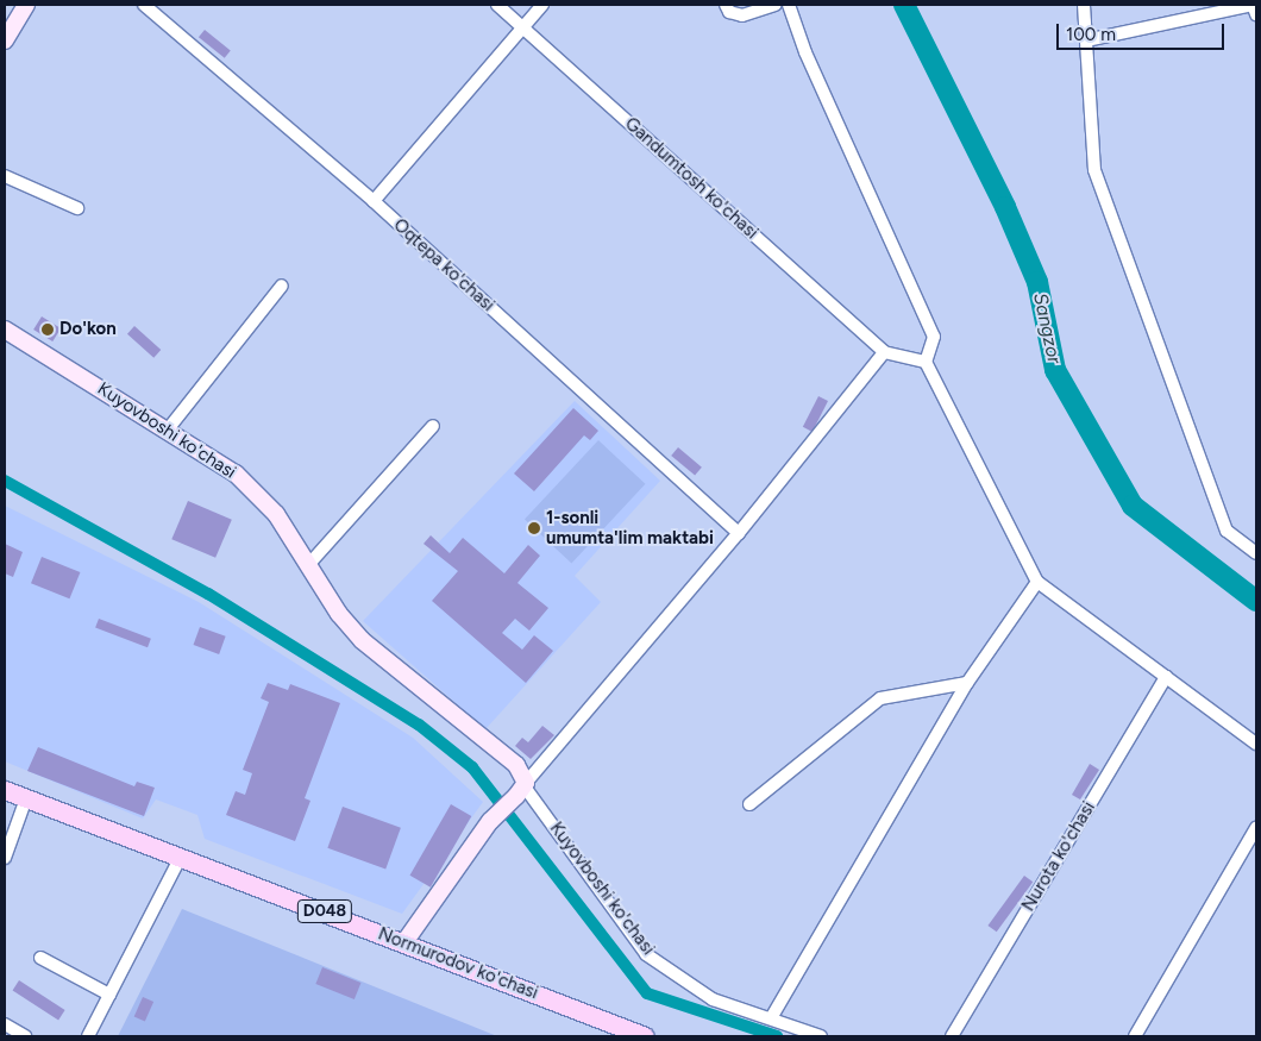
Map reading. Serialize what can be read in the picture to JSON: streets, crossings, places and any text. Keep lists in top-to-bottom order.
{
  "streets": {
    "main road": ["Kuyovboshi ko'chasi", "D048", "Normurodov ko'chasi"],
    "street": ["Gandumtosh ko'chasi", "Oqtepa ko'chasi", "Nurota ko'chasi"]
  },
  "water": ["Sangzor"],
  "places": ["Do'kon", "1-sonli umumta'lim maktabi"],
  "scale_bar": "100 m"
}
